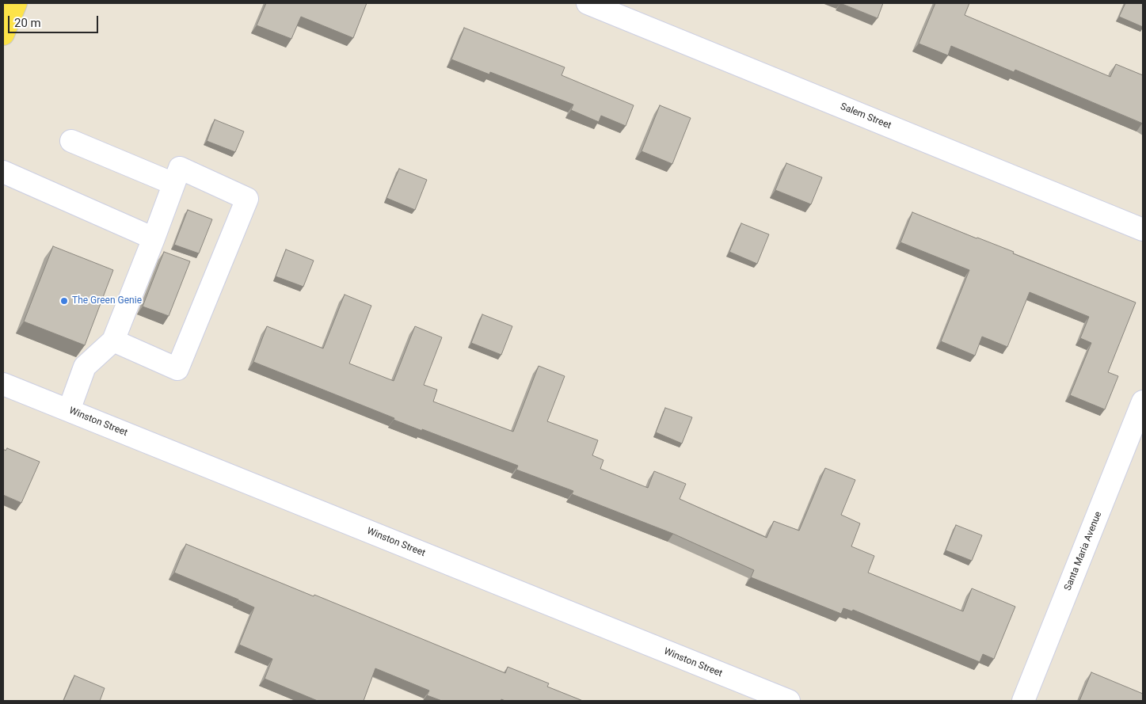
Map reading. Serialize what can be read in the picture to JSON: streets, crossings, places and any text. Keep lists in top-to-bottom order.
{
  "streets": {
    "street": ["Salem Street", "Winston Street", "Santa Maria Avenue"]
  },
  "places": ["The Green Genie"],
  "scale_bar": "20 m"
}
